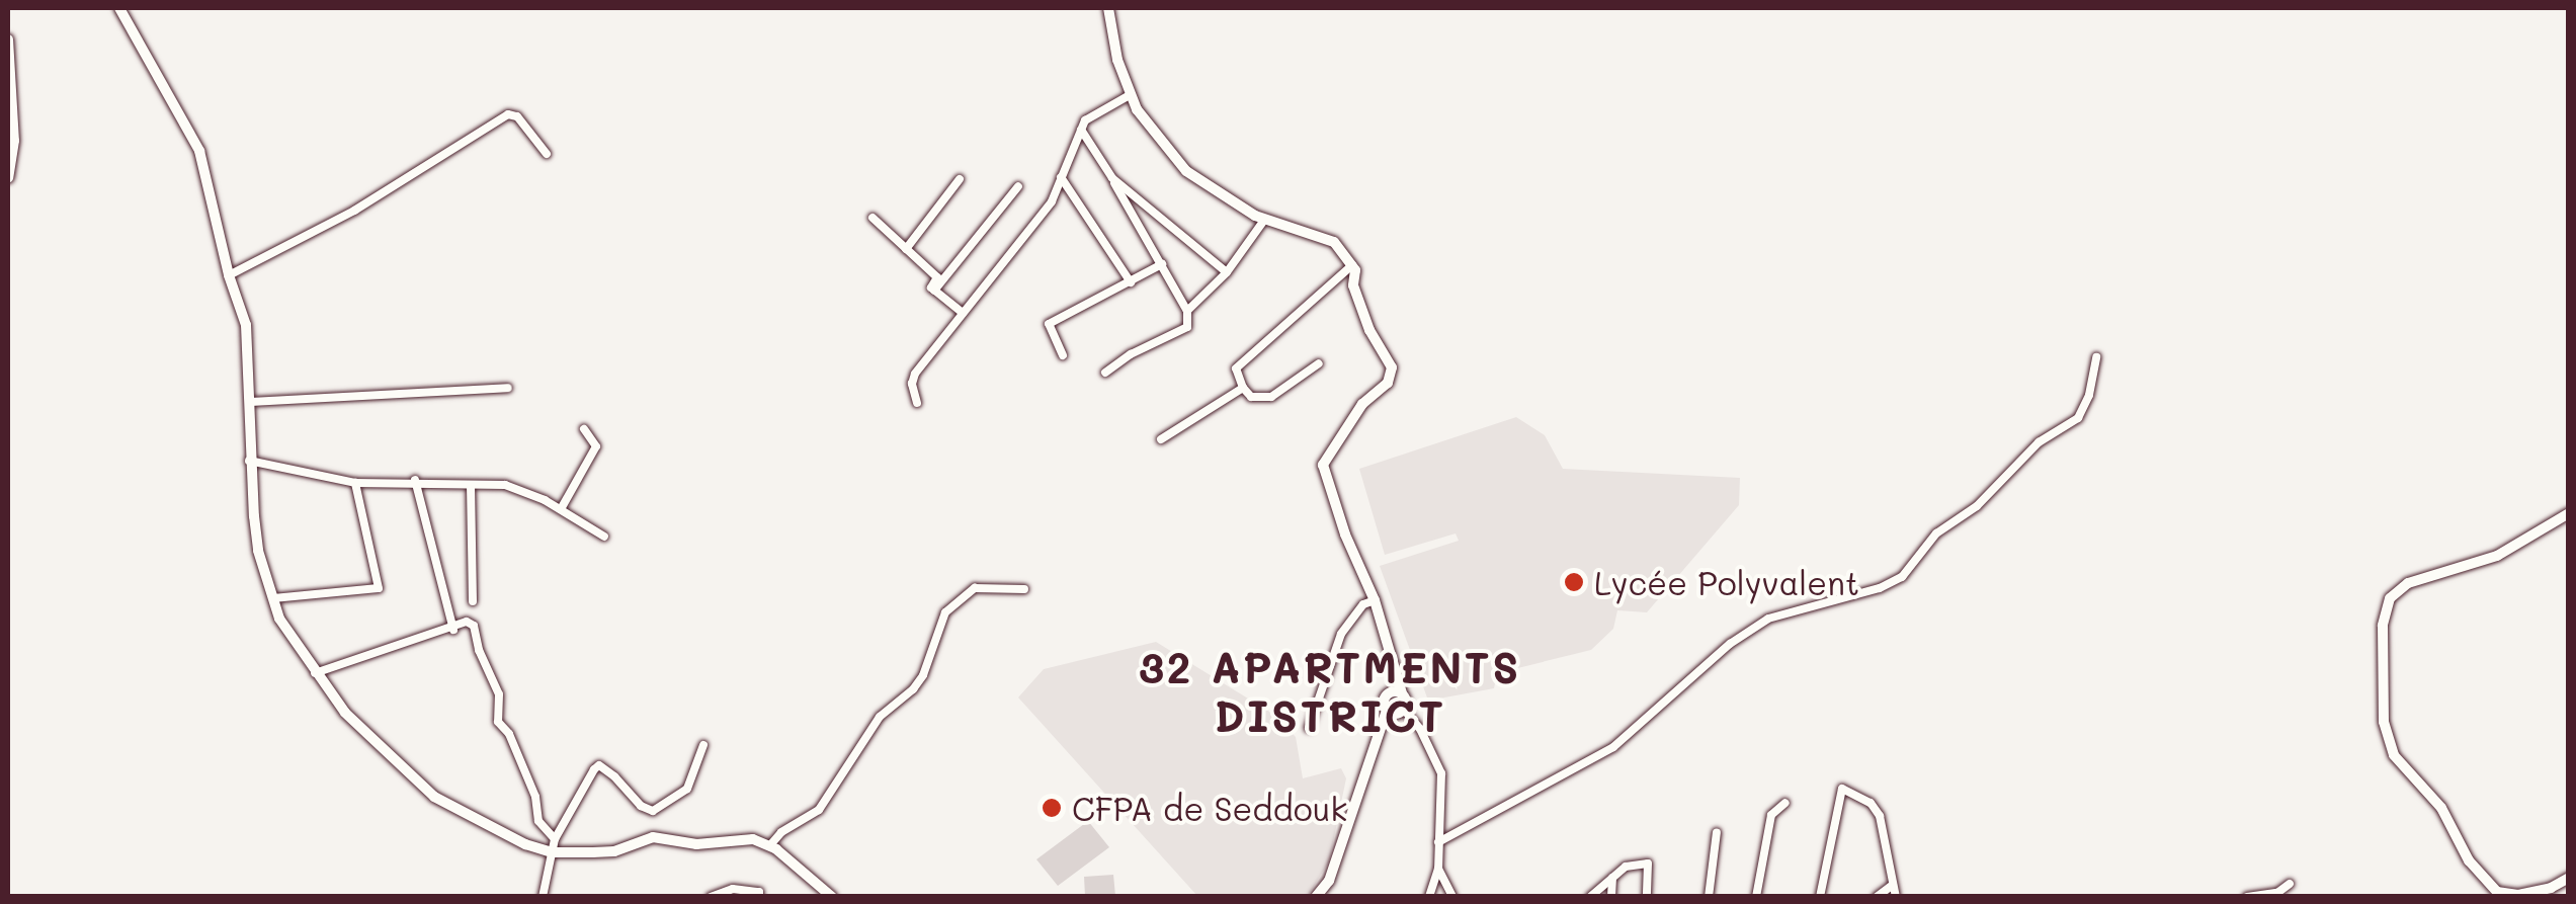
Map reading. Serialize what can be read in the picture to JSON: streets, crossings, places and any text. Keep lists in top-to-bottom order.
{
  "districts": ["32 APARTMENTS DISTRICT"],
  "places": ["Lycée Polyvalent", "CFPA de Seddouk"]
}
